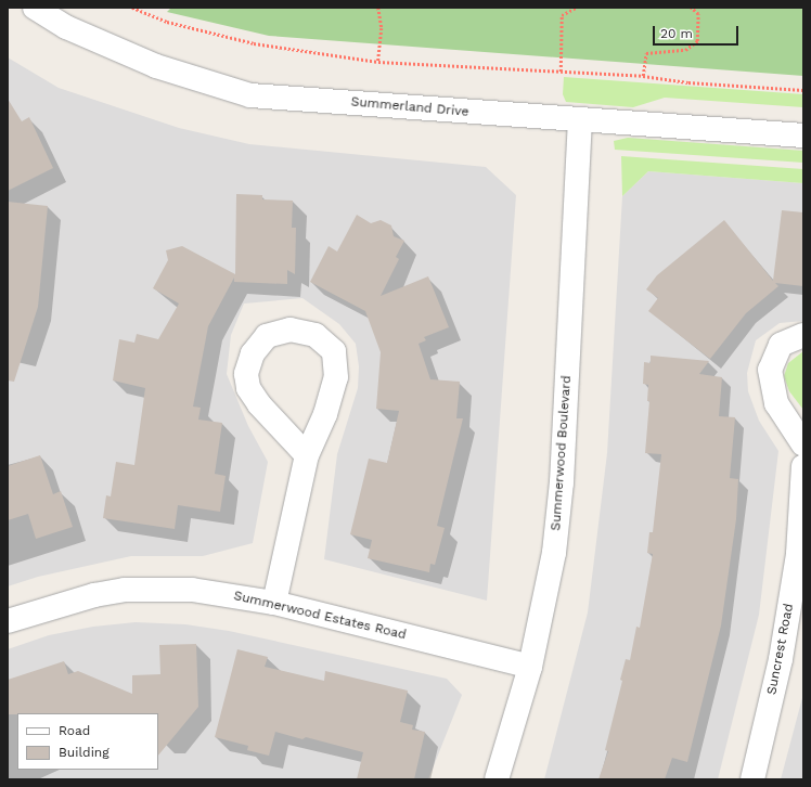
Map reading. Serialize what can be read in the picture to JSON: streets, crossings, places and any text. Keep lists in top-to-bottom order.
{
  "streets": {
    "street": [
      "Summerland Drive",
      "Summerwood Boulevard",
      "Summerwood Estates Road",
      "Suncrest Road"
    ]
  },
  "crossings": [
    ["Summerland Drive", "Summerwood Boulevard"],
    ["Summerwood Boulevard", "Summerwood Estates Road"]
  ],
  "legend": ["Road", "Building"],
  "scale_bar": "20 m"
}
